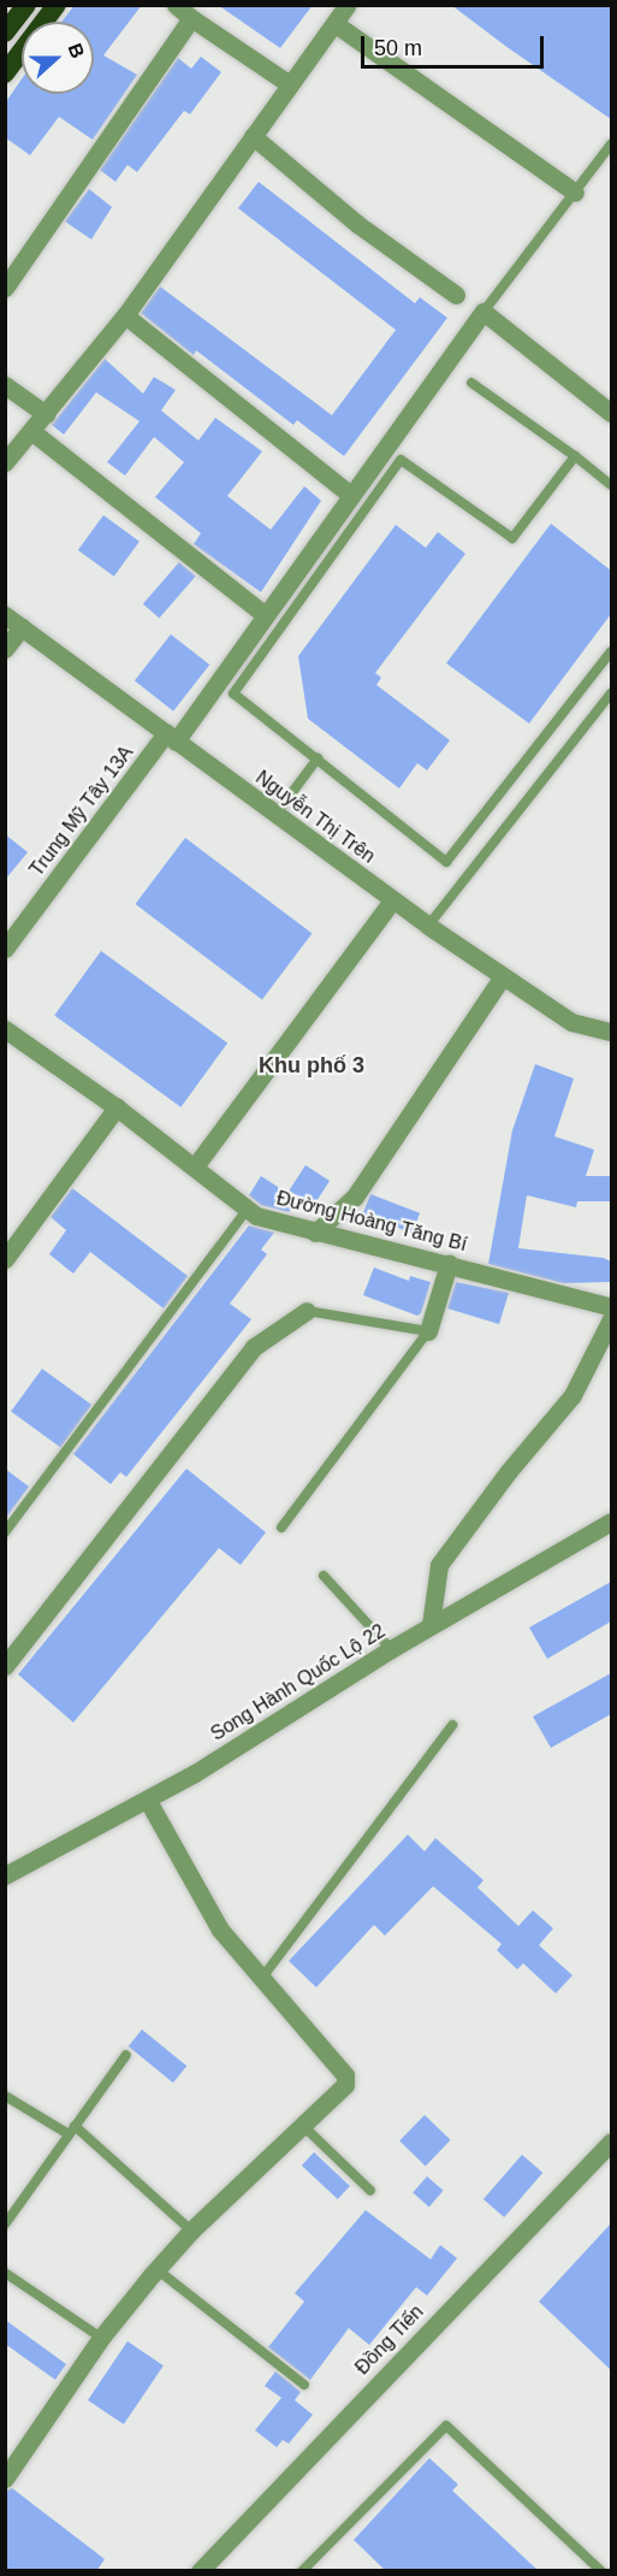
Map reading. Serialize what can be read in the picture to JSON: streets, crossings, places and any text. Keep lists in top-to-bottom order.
{
  "streets": {
    "street": [
      "Trung Mỹ Tây 13A",
      "Nguyễn Thị Trên",
      "Đường Hoàng Tăng Bí",
      "Song Hành Quốc Lộ 22",
      "Đồng Tiến"
    ]
  },
  "crossings": [
    ["Trung Mỹ Tây 13A", "Nguyễn Thị Trên"]
  ],
  "districts": ["Khu phố 3"],
  "scale_bar": "50 m",
  "north": "right"
}
